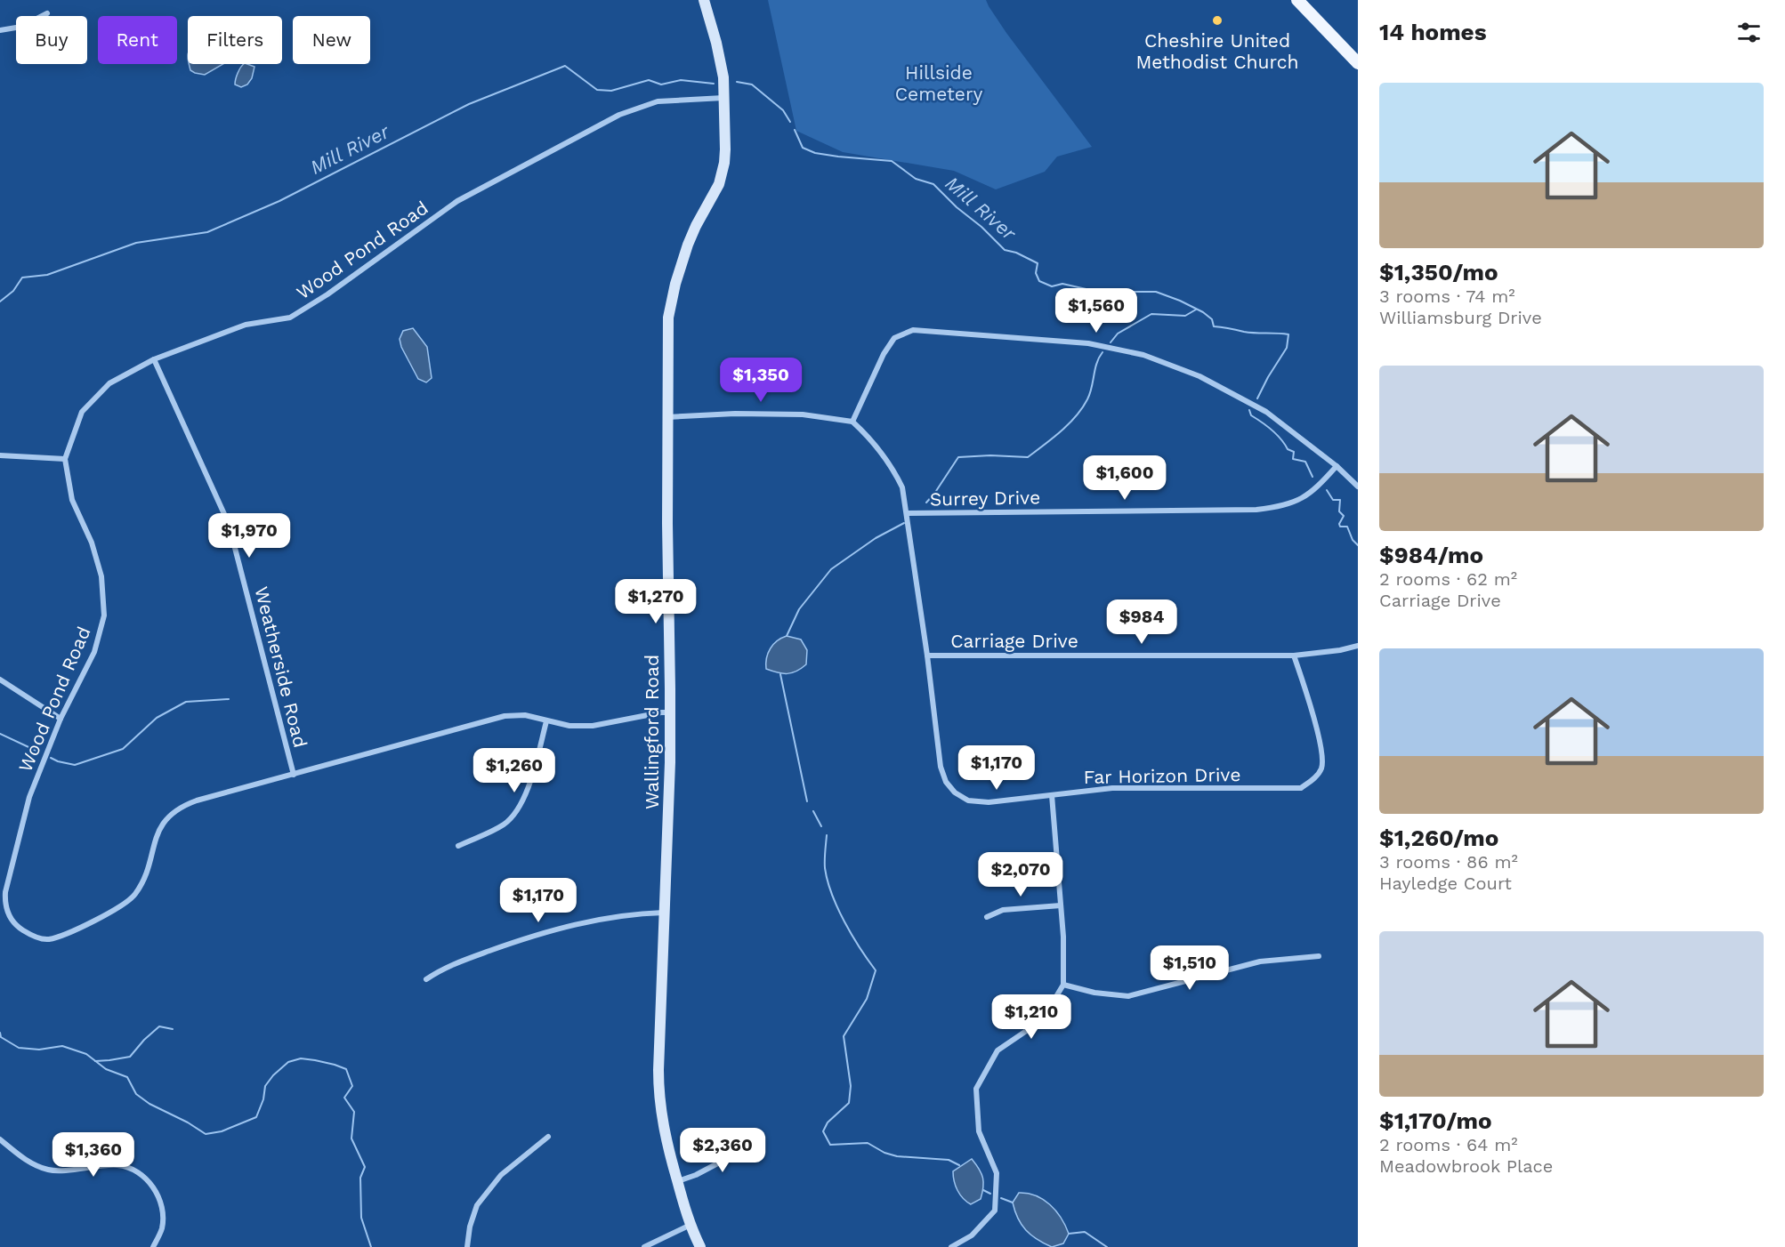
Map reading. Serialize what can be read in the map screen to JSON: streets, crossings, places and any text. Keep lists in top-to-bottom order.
{
  "streets": {
    "street": [
      "Wood Pond Road",
      "Surrey Drive",
      "Carriage Drive",
      "Weatherside Road",
      "Wallingford Road",
      "Far Horizon Drive"
    ]
  },
  "crossings": [
    ["Wood Pond Road", "Weatherside Road"],
    ["Wood Pond Road", "Wallingford Road"],
    ["Surrey Drive", "Far Horizon Drive"],
    ["Carriage Drive", "Far Horizon Drive"]
  ],
  "water": ["Mill River"],
  "parks": ["Hillside Cemetery"],
  "places": ["Cheshire United Methodist Church"],
  "page": {
    "heading": "14 homes",
    "chip": [
      "Buy",
      "Rent",
      "Filters",
      "New"
    ],
    "list": [
      {
        "name": "$1,350/mo",
        "note": "3 rooms · 74 m² · Williamsburg Drive"
      },
      {
        "name": "$984/mo",
        "note": "2 rooms · 62 m² · Carriage Drive"
      },
      {
        "name": "$1,260/mo",
        "note": "3 rooms · 86 m² · Hayledge Court"
      },
      {
        "name": "$1,170/mo",
        "note": "2 rooms · 64 m² · Meadowbrook Place"
      }
    ],
    "price": [
      "$1,560",
      "$1,350",
      "$1,600",
      "$1,970",
      "$1,270",
      "$984",
      "$1,170",
      "$1,260",
      "$2,070",
      "$1,170",
      "$1,510",
      "$1,210",
      "$2,360",
      "$1,360"
    ]
  }
}
